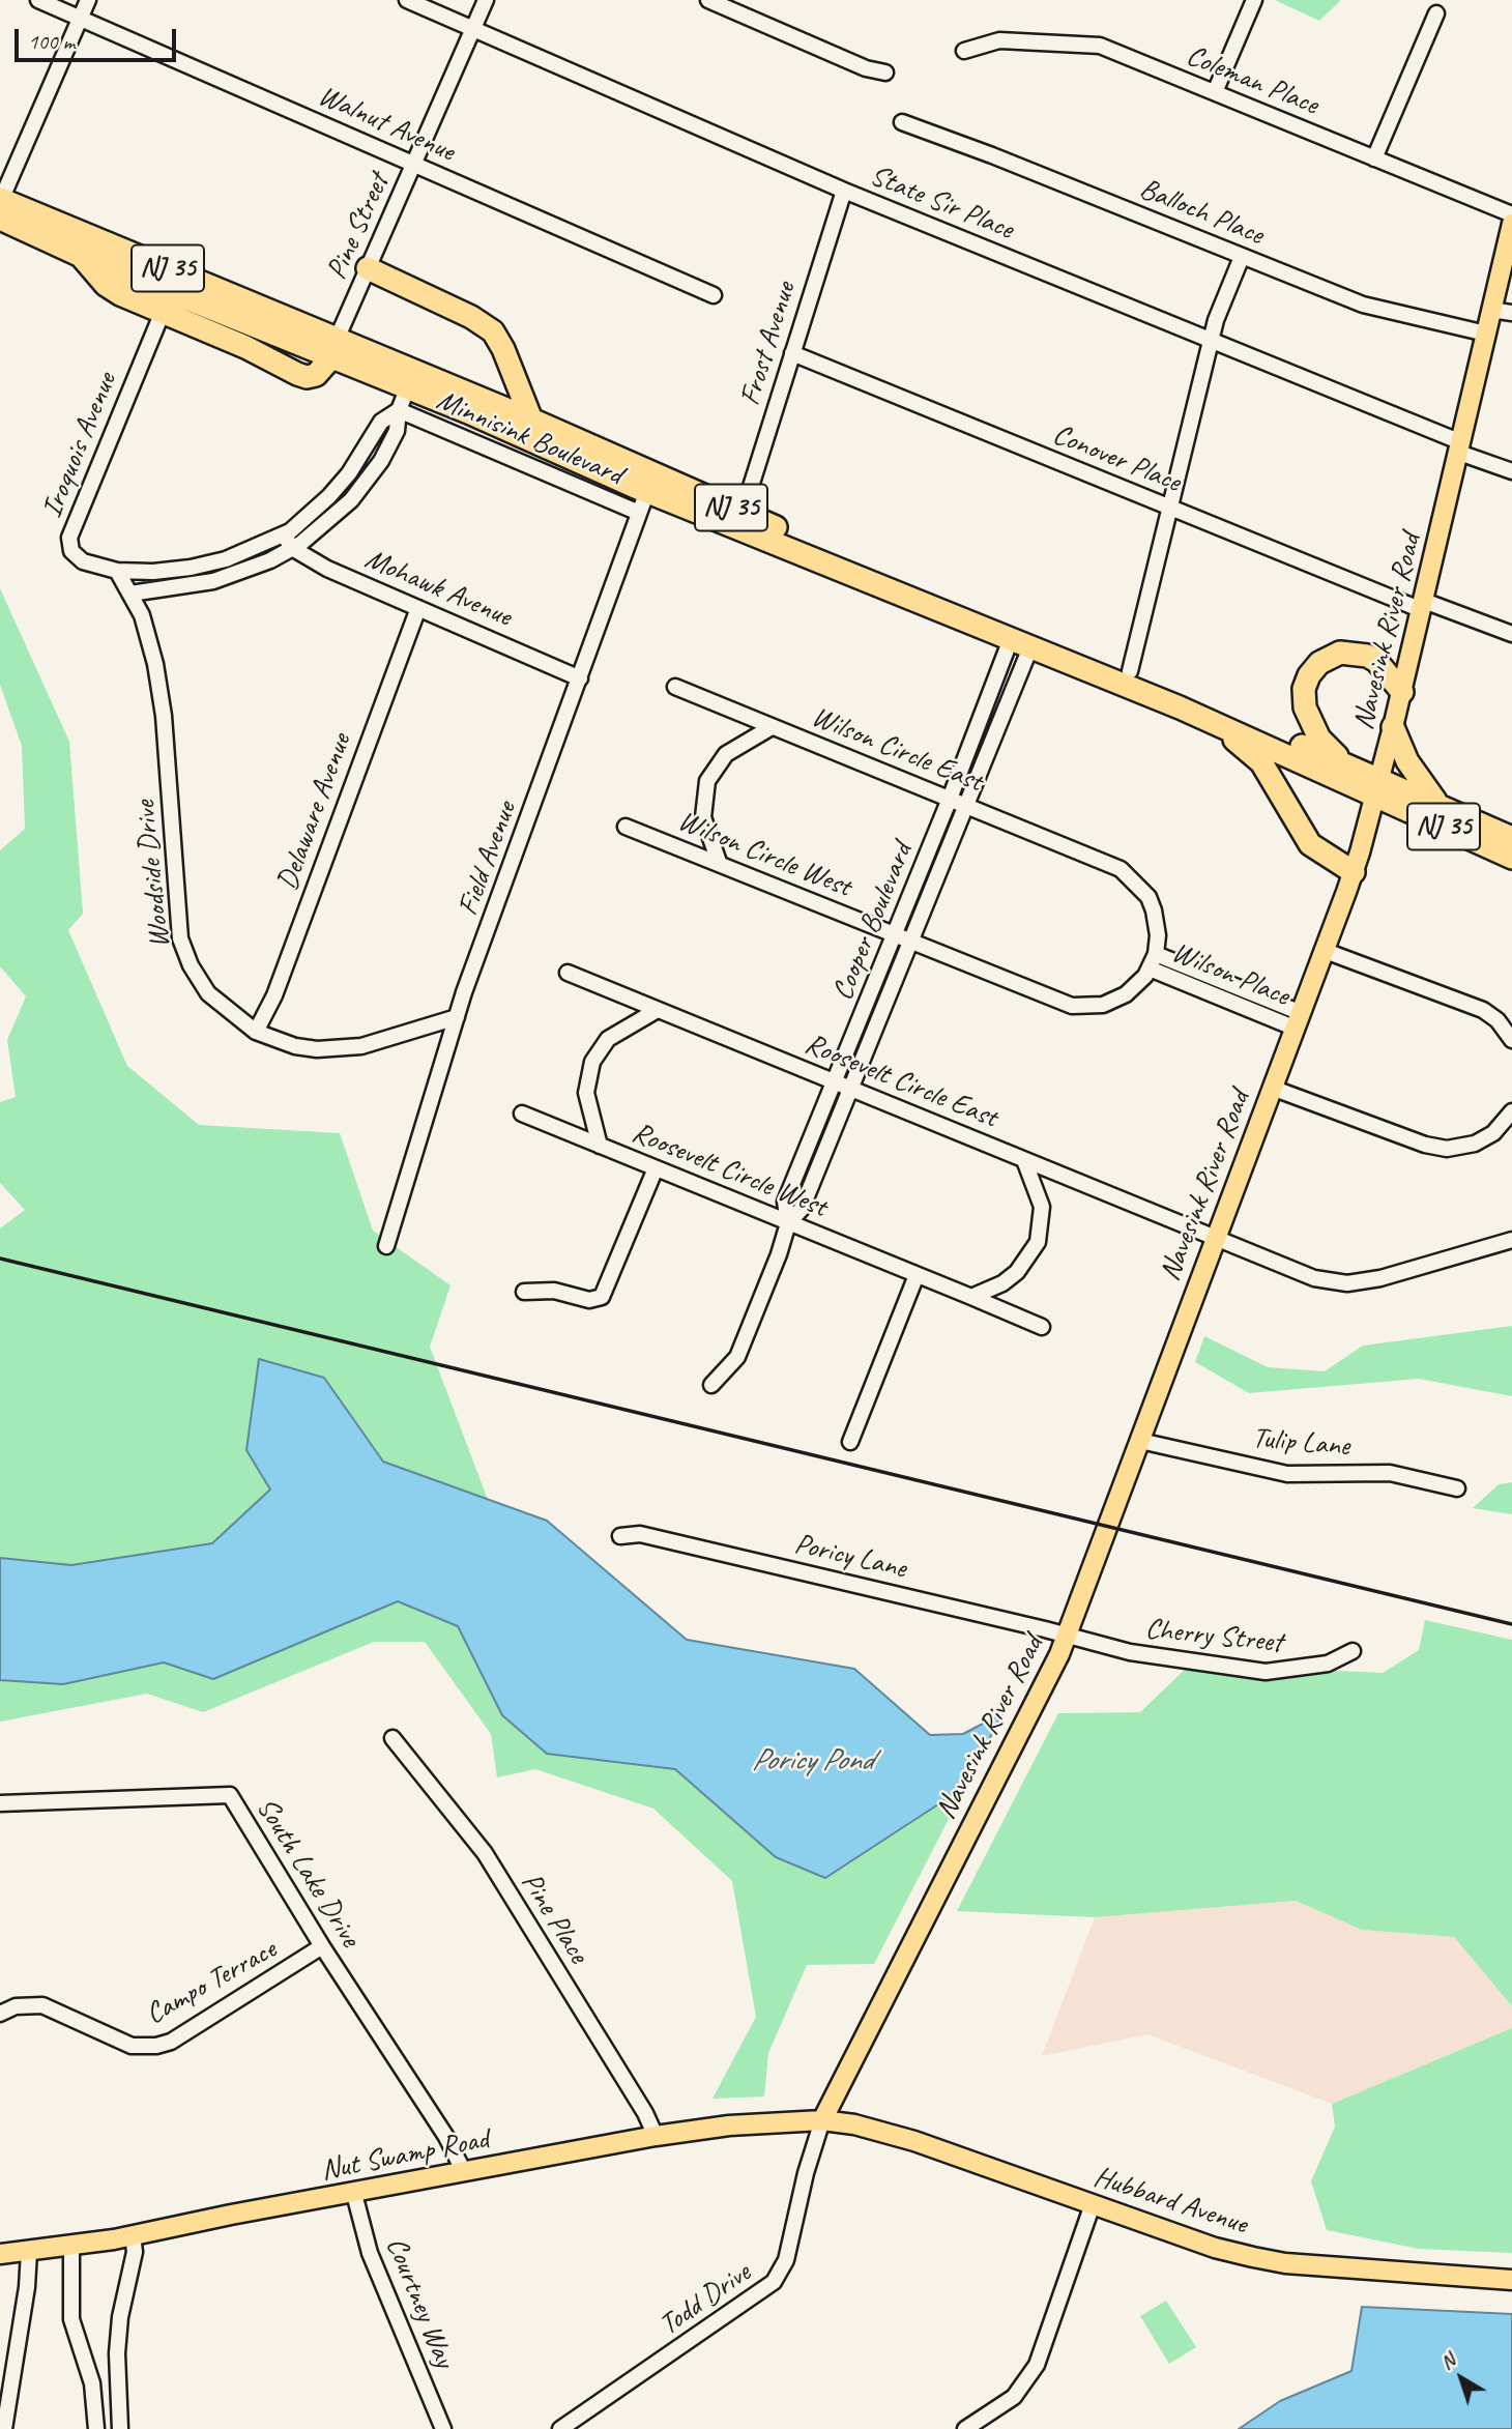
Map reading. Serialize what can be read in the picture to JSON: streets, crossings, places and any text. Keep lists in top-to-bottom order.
{
  "streets": {
    "highway": ["NJ 35"],
    "main road": ["Navesink River Road", "Nut Swamp Road", "Hubbard Avenue"],
    "street": [
      "Coleman Place",
      "Walnut Avenue",
      "State Sir Place",
      "Balloch Place",
      "Pine Street",
      "Frost Avenue",
      "Minnisink Boulevard",
      "Iroquois Avenue",
      "Conover Place",
      "Mohawk Avenue",
      "Wilson Circle East",
      "Delaware Avenue",
      "Wilson Circle West",
      "Field Avenue",
      "Woodside Drive",
      "Cooper Boulevard",
      "Wilson Place",
      "Roosevelt Circle East",
      "Roosevelt Circle West",
      "Tulip Lane",
      "Poricy Lane",
      "Cherry Street",
      "South Lake Drive",
      "Pine Place",
      "Campo Terrace",
      "Todd Drive",
      "Courtney Way"
    ]
  },
  "crossings": [
    ["Walnut Avenue", "Pine Street"],
    ["State Sir Place", "Pine Street"],
    ["State Sir Place", "Frost Avenue"],
    ["State Sir Place", "Navesink River Road"],
    ["Balloch Place", "Navesink River Road"],
    ["Pine Street", "NJ 35"],
    ["NJ 35", "Frost Avenue"],
    ["NJ 35", "Minnisink Boulevard"],
    ["NJ 35", "Navesink River Road"],
    ["NJ 35", "Field Avenue"],
    ["NJ 35", "Cooper Boulevard"],
    ["Frost Avenue", "Conover Place"],
    ["Minnisink Boulevard", "Field Avenue"],
    ["Iroquois Avenue", "Woodside Drive"],
    ["Conover Place", "Navesink River Road"],
    ["Mohawk Avenue", "Delaware Avenue"],
    ["Mohawk Avenue", "Field Avenue"],
    ["Navesink River Road", "Wilson Place"],
    ["Navesink River Road", "Roosevelt Circle East"],
    ["Navesink River Road", "Tulip Lane"],
    ["Navesink River Road", "Poricy Lane"],
    ["Navesink River Road", "Cherry Street"],
    ["Navesink River Road", "Nut Swamp Road"],
    ["Navesink River Road", "Hubbard Avenue"],
    ["Navesink River Road", "Todd Drive"],
    ["Wilson Circle East", "Cooper Boulevard"],
    ["Wilson Circle East", "Wilson Place"],
    ["Delaware Avenue", "Woodside Drive"],
    ["Wilson Circle West", "Cooper Boulevard"],
    ["Wilson Circle West", "Wilson Place"],
    ["Field Avenue", "Woodside Drive"],
    ["Cooper Boulevard", "Roosevelt Circle East"],
    ["Cooper Boulevard", "Roosevelt Circle West"],
    ["Poricy Lane", "Cherry Street"],
    ["South Lake Drive", "Campo Terrace"],
    ["South Lake Drive", "Nut Swamp Road"],
    ["Pine Place", "Nut Swamp Road"],
    ["Nut Swamp Road", "Hubbard Avenue"],
    ["Nut Swamp Road", "Todd Drive"],
    ["Nut Swamp Road", "Courtney Way"],
    ["Hubbard Avenue", "Todd Drive"]
  ],
  "water": ["Poricy Pond"],
  "scale_bar": "100 m",
  "north": "top left"
}
